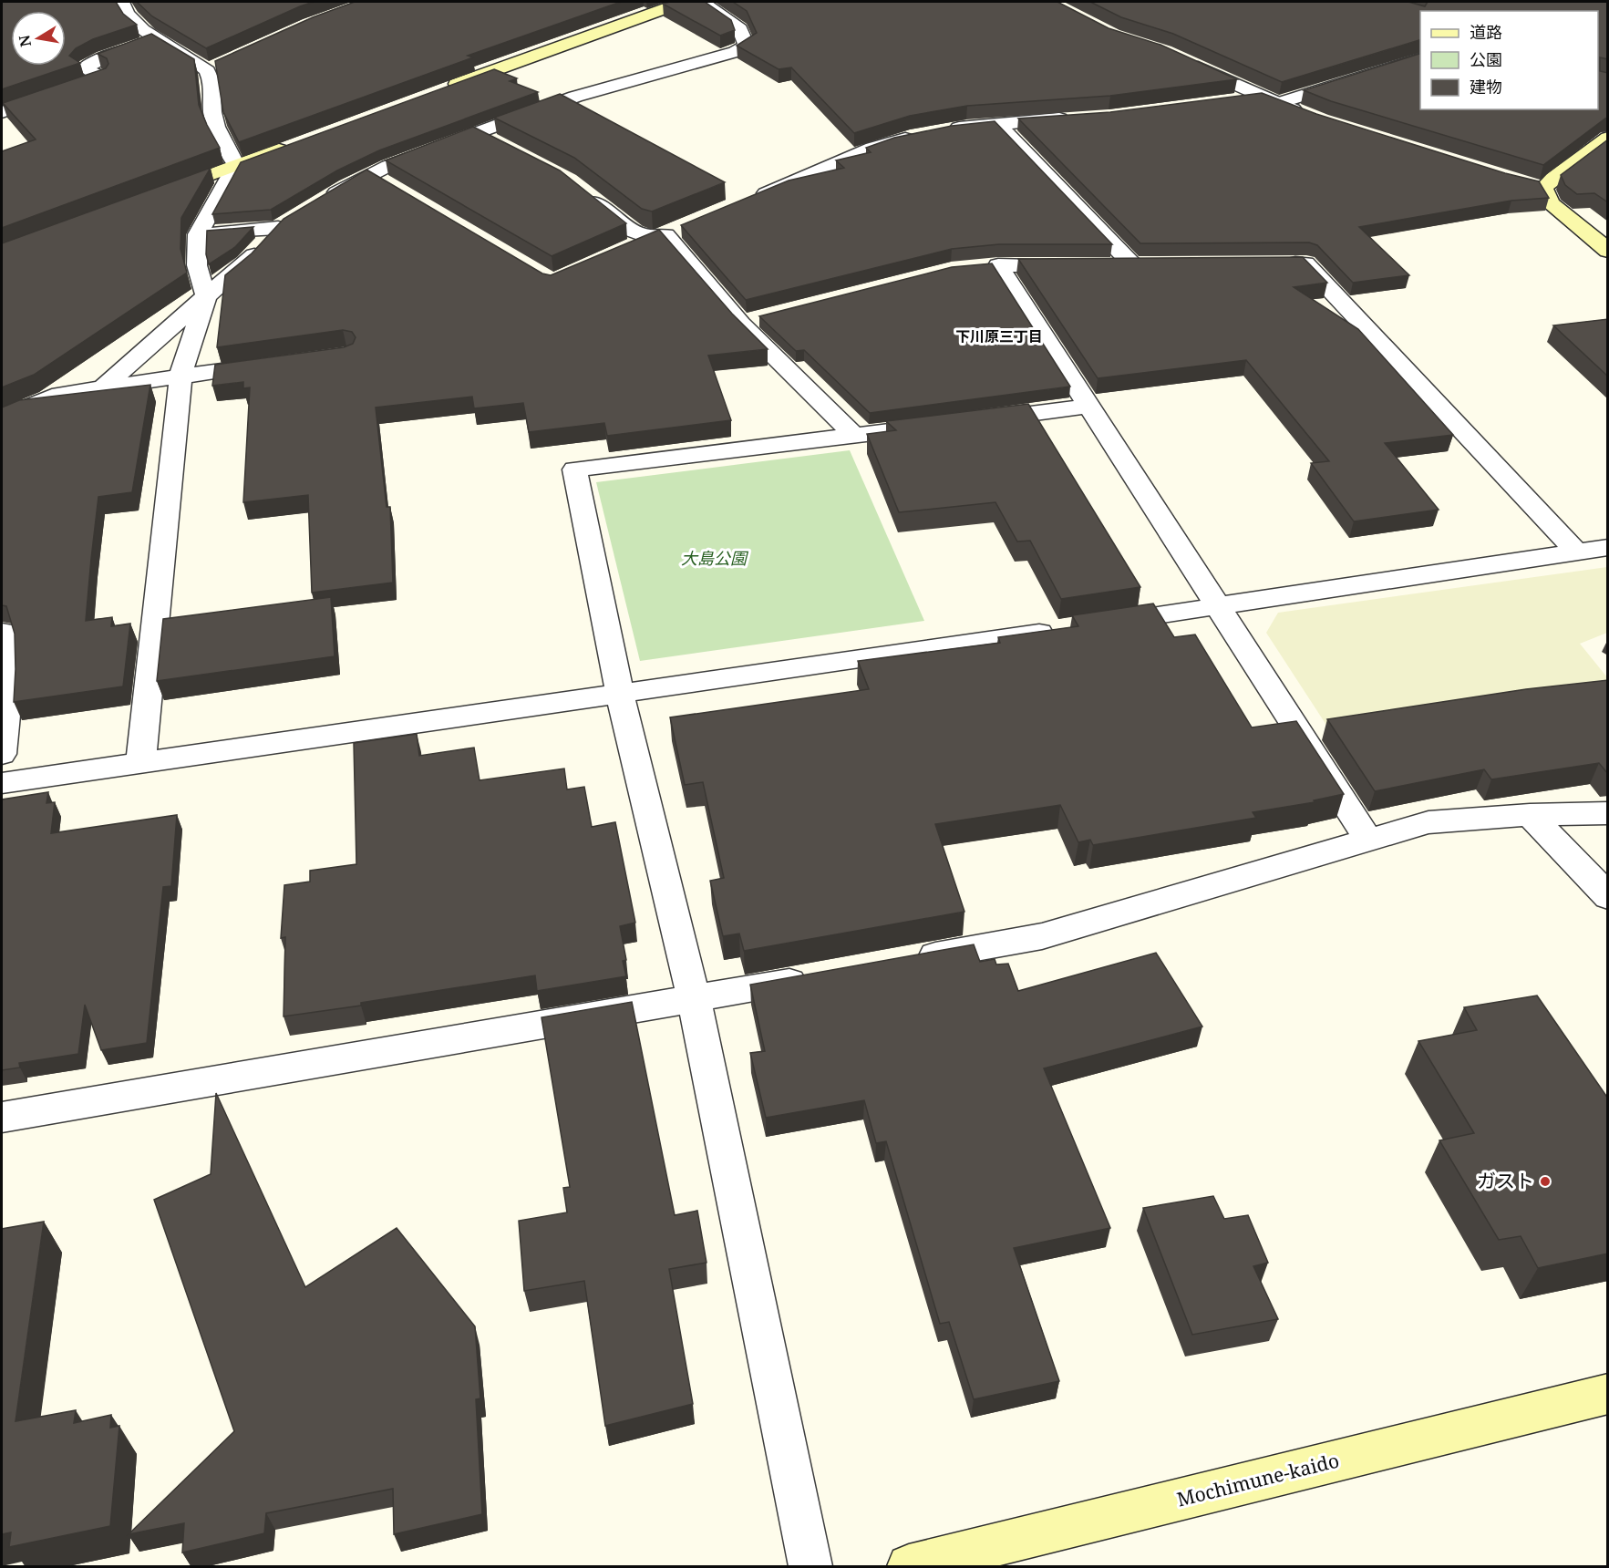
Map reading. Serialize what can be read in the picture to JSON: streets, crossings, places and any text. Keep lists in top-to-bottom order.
{
  "streets": {
    "street": ["Mochimune-kaido"]
  },
  "districts": ["下川原三丁目"],
  "parks": ["大島公園"],
  "places": ["ガスト"],
  "legend": ["道路", "公園", "建物"],
  "north": "left"
}
